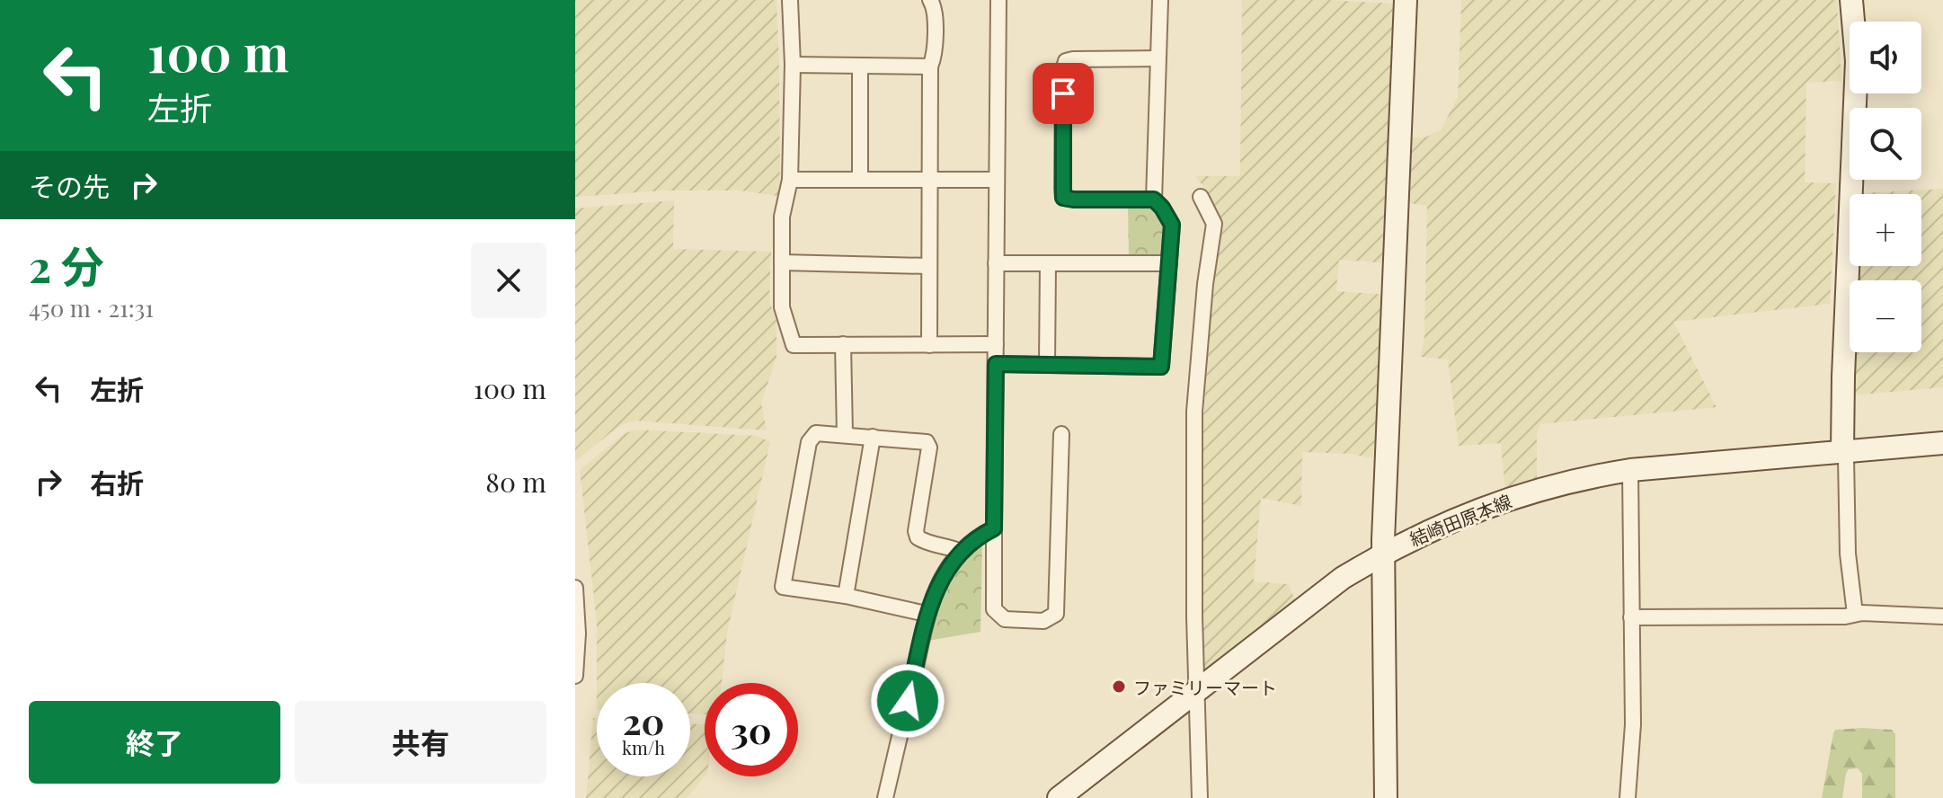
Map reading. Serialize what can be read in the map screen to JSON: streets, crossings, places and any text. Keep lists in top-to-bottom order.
{
  "streets": {
    "street": ["結崎田原本線"]
  },
  "places": ["ファミリーマート"],
  "page": {
    "turn": ["100 m", "左折"],
    "map_buttons": ["+", "−"],
    "then": "その先",
    "heading": ["2 分", "450 m · 21:31"],
    "list": [
      {
        "name": "左折",
        "value": "100 m"
      },
      {
        "name": "右折",
        "value": "80 m"
      }
    ],
    "speed": "20 km/h",
    "limit": "30",
    "buttons": ["終了", "共有"]
  }
}
